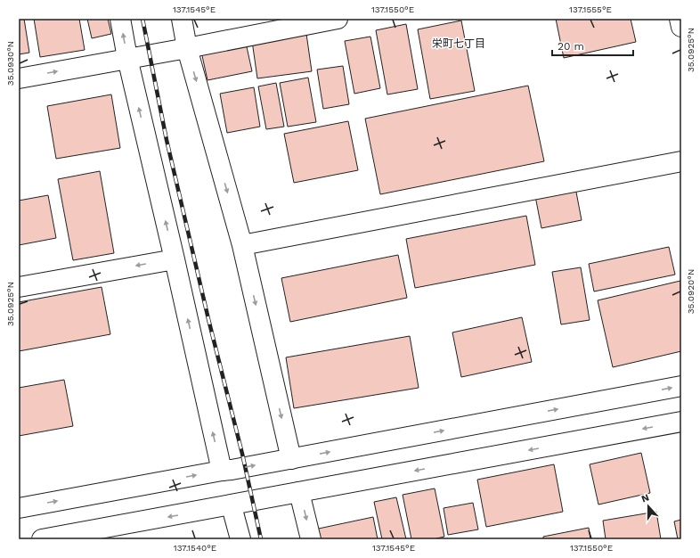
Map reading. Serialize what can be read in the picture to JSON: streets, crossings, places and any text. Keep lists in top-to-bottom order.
{
  "districts": ["栄町七丁目"],
  "scale_bar": "20 m",
  "north": "top",
  "coordinates": [
    "137.1545°E",
    "137.1550°E",
    "137.1555°E",
    "35.0925°N",
    "35.0930°N",
    "35.0920°N",
    "137.1540°E"
  ]
}
